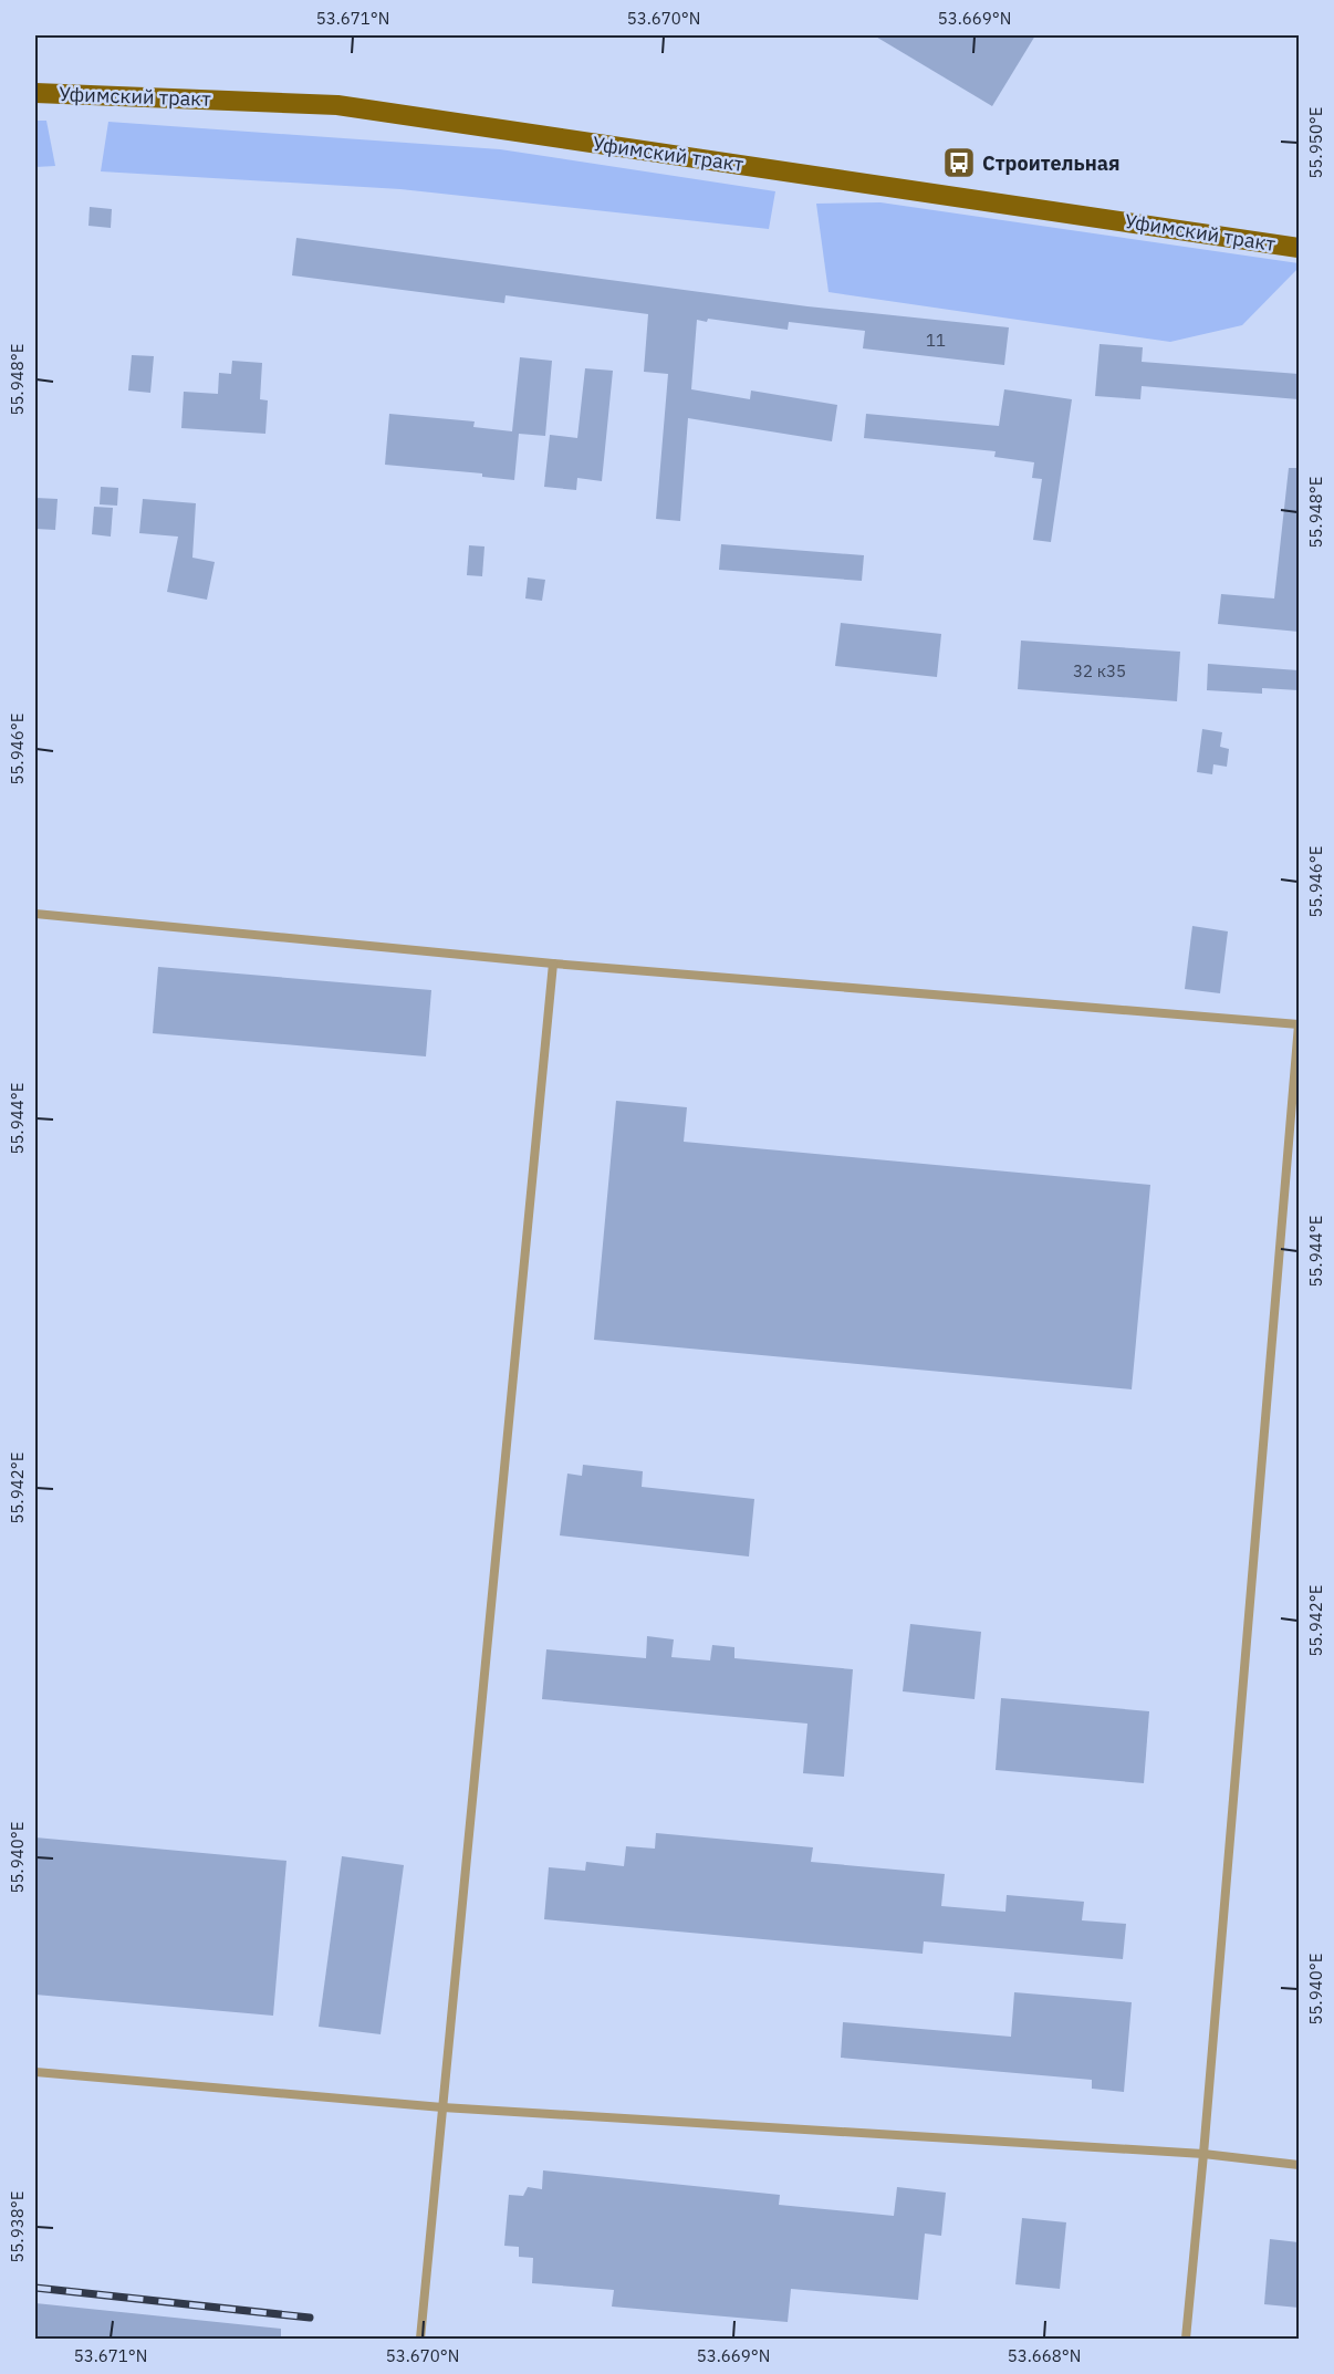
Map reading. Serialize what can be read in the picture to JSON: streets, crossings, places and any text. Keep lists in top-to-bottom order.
{
  "streets": {
    "main road": ["Уфимский тракт"]
  },
  "places": {
    "bus stop": ["Строительная"]
  },
  "house_numbers": ["11", "32 к35"],
  "coordinates": [
    "53.671°N",
    "53.670°N",
    "53.669°N",
    "55.950°E",
    "55.948°E",
    "55.946°E",
    "55.944°E",
    "55.942°E",
    "55.940°E",
    "55.938°E",
    "53.668°N"
  ]
}
